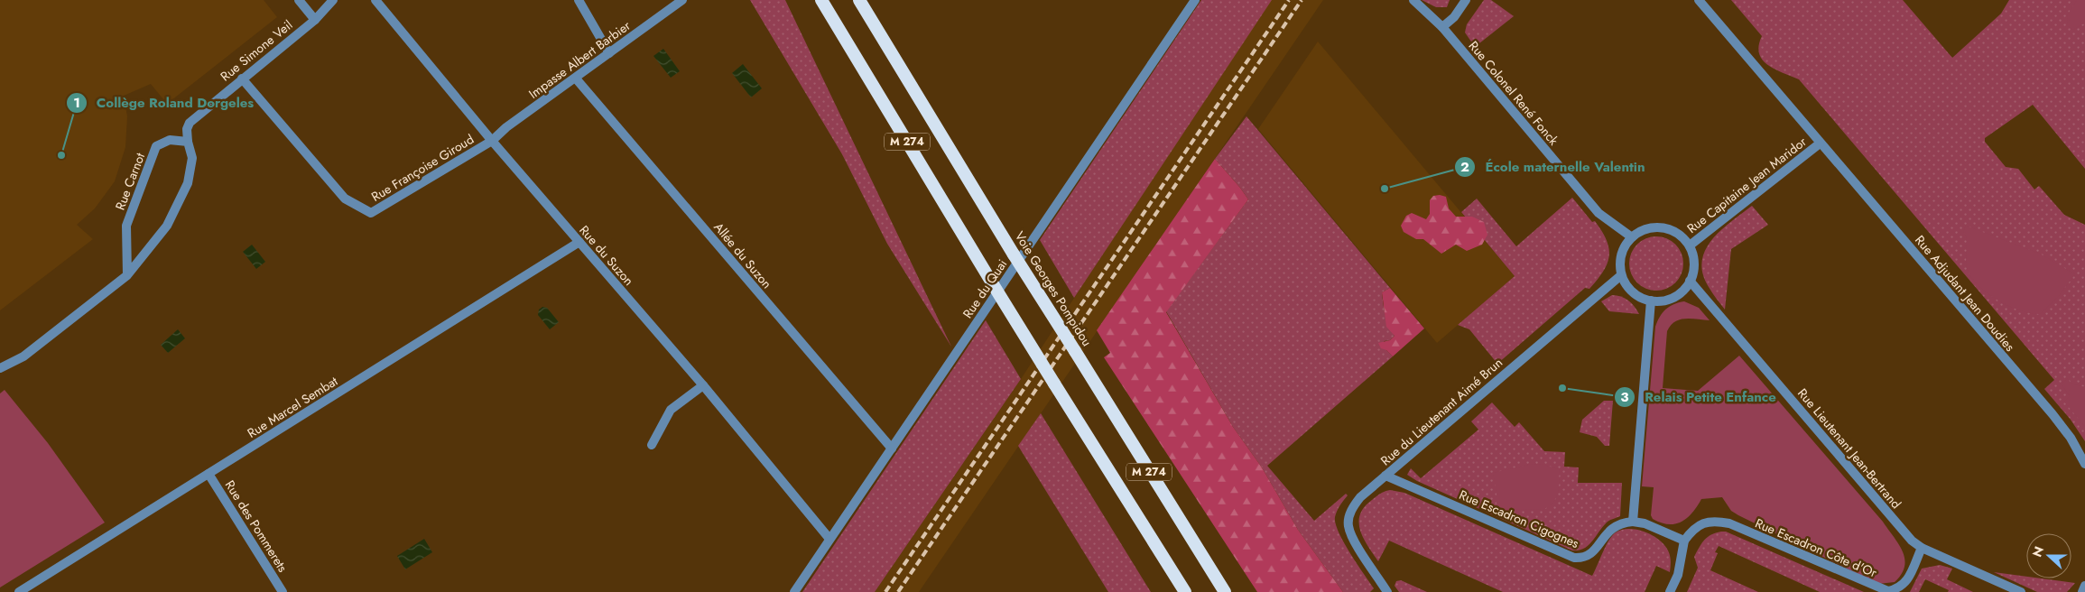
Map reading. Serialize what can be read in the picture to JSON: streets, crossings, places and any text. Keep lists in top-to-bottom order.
{
  "streets": {
    "highway": ["M 274", "Voie Georges Pompidou"],
    "street": [
      "Rue Simone Veil",
      "Impasse Albert Barbier",
      "Rue Colonel René Fonck",
      "Rue Françoise Giroud",
      "Rue Carnot",
      "Rue Capitaine Jean Maridor",
      "Rue du Suzon",
      "Allée du Suzon",
      "Rue du Quai",
      "Rue Adjudant Jean Doudies",
      "Rue Marcel Sembat",
      "Rue du Lieutenant Aimé Brun",
      "Rue Lieutenant Jean-Bertrand",
      "Rue Escadron Cigognes",
      "Rue des Pommerets",
      "Rue Escadron Côte d'Or"
    ]
  },
  "crossings": [
    ["Rue Simone Veil", "Rue Françoise Giroud"],
    ["Rue Simone Veil", "Rue Carnot"],
    ["Impasse Albert Barbier", "Rue Françoise Giroud"],
    ["Impasse Albert Barbier", "Rue du Suzon"],
    ["Impasse Albert Barbier", "Allée du Suzon"],
    ["Rue Colonel René Fonck", "Rue Capitaine Jean Maridor"],
    ["Rue Colonel René Fonck", "Rue du Lieutenant Aimé Brun"],
    ["Rue Colonel René Fonck", "Rue Lieutenant Jean-Bertrand"],
    ["Rue Françoise Giroud", "Rue du Suzon"],
    ["Rue Capitaine Jean Maridor", "Rue Adjudant Jean Doudies"],
    ["Rue Capitaine Jean Maridor", "Rue du Lieutenant Aimé Brun"],
    ["Rue Capitaine Jean Maridor", "Rue Lieutenant Jean-Bertrand"],
    ["Rue du Suzon", "Rue du Quai"],
    ["Rue du Suzon", "Rue Marcel Sembat"],
    ["Allée du Suzon", "Rue du Quai"],
    ["Rue Marcel Sembat", "Rue des Pommerets"],
    ["Rue du Lieutenant Aimé Brun", "Rue Lieutenant Jean-Bertrand"],
    ["Rue du Lieutenant Aimé Brun", "Rue Escadron Cigognes"],
    ["Rue Lieutenant Jean-Bertrand", "Rue Escadron Côte d'Or"]
  ],
  "places": ["Collège Roland Dorgeles", "École maternelle Valentin", "Relais Petite Enfance"],
  "north": "left"
}
